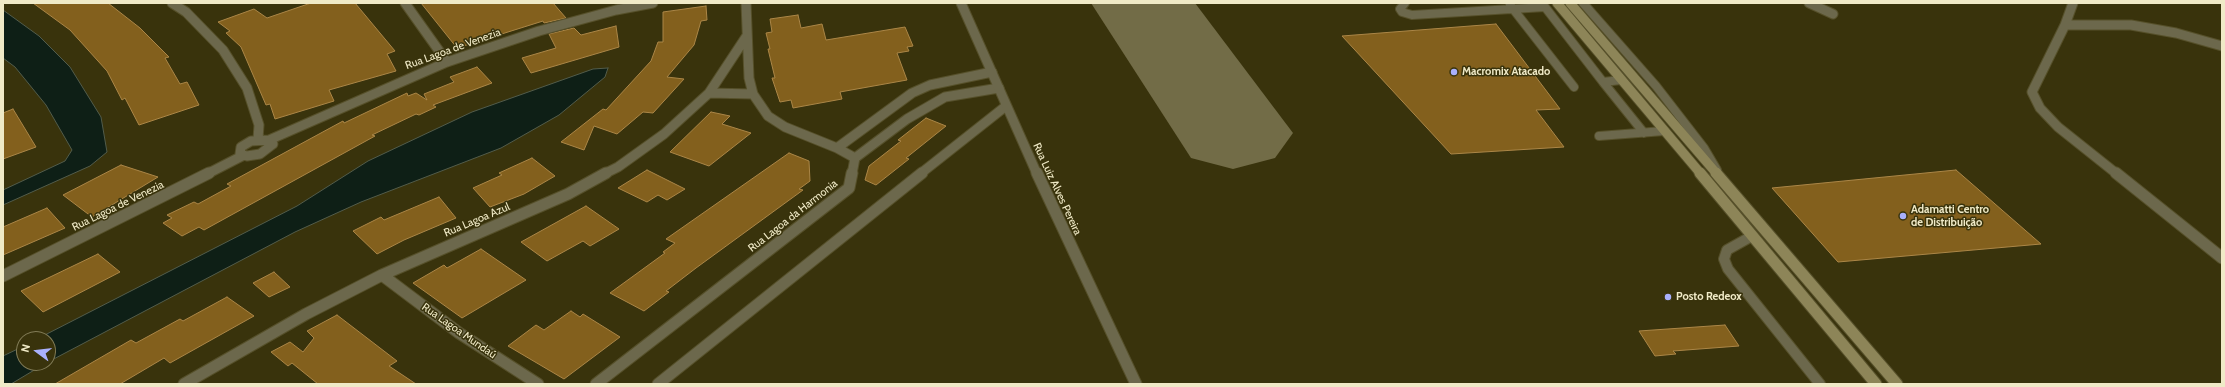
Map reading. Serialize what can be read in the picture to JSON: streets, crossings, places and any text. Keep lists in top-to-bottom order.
{
  "streets": {
    "street": [
      "Rua Lagoa de Venezia",
      "Rua Luiz Alves Pereira",
      "Rua Lagoa da Harmonia",
      "Rua Lagoa Azul",
      "Rua Lagoa Mundaú"
    ]
  },
  "crossings": [
    ["Rua Lagoa Azul", "Rua Lagoa Mundaú"]
  ],
  "places": ["Macromix Atacado", "Adamatti Centro de Distribuição", "Posto Redeox"],
  "north": "left"
}
